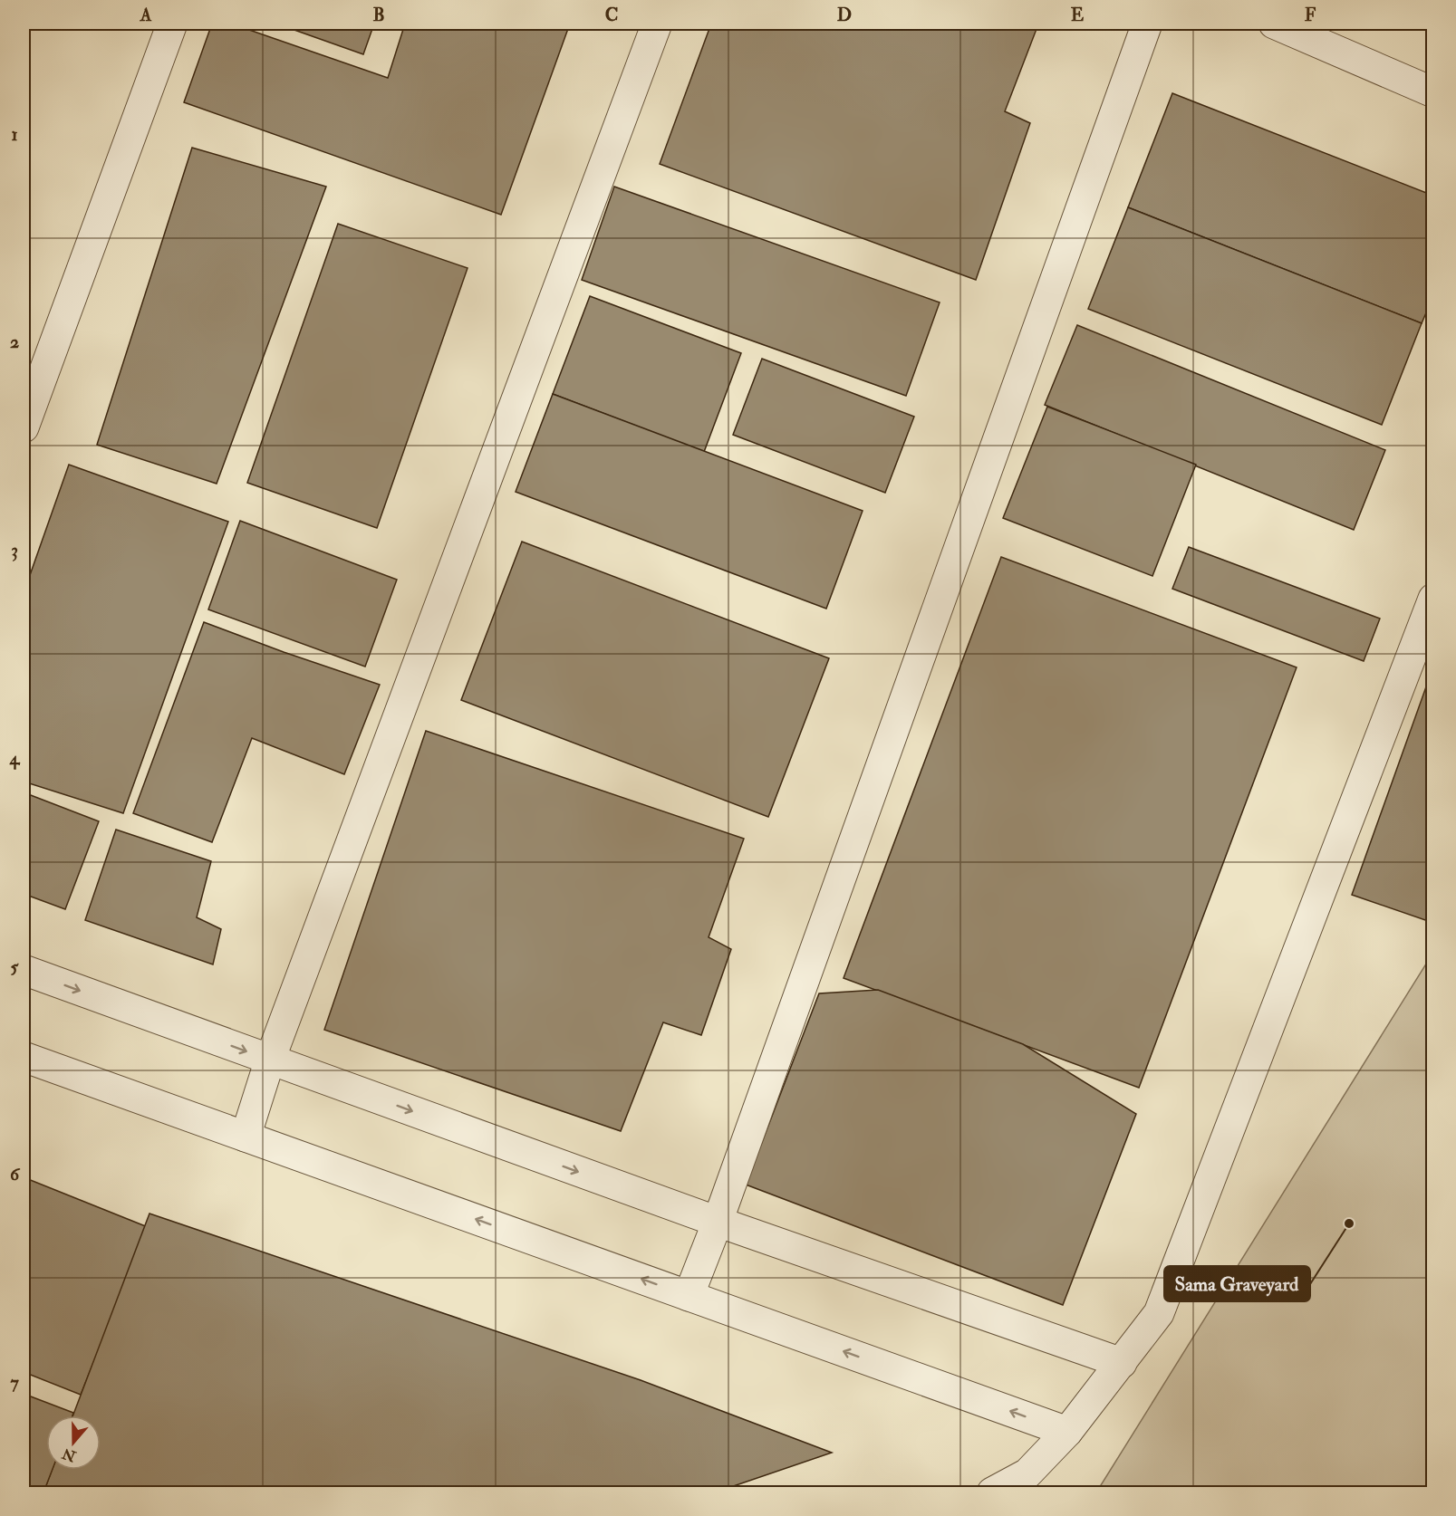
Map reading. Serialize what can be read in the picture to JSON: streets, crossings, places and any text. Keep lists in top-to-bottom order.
{
  "places": ["Sama Graveyard"],
  "north": "bottom",
  "grid": {
    "columns": [
      "A",
      "B",
      "C",
      "D",
      "E",
      "F"
    ],
    "rows": [
      "1",
      "2",
      "3",
      "4",
      "5",
      "6",
      "7"
    ]
  }
}
